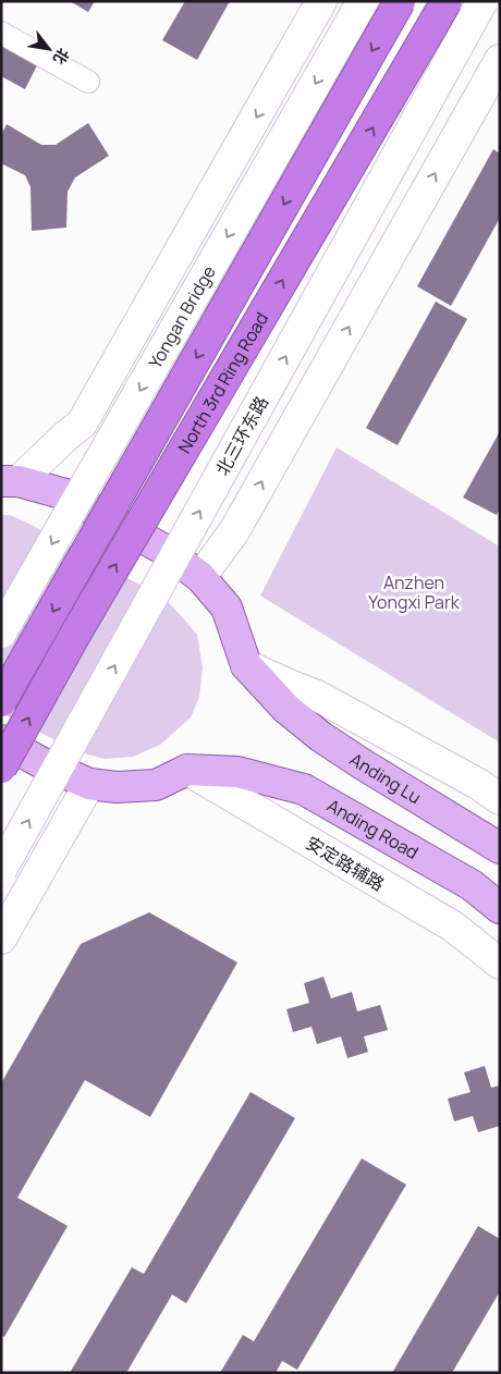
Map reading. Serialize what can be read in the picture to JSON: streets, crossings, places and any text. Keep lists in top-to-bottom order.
{
  "streets": {
    "highway": ["North 3rd Ring Road"],
    "main road": ["Anding Lu", "Anding Road"],
    "street": ["Yongan Bridge", "北三环东路", "安定路辅路"]
  },
  "crossings": [
    ["Anding Road", "安定路辅路"]
  ],
  "parks": ["Anzhen Yongxi Park"],
  "north": "bottom right"
}
